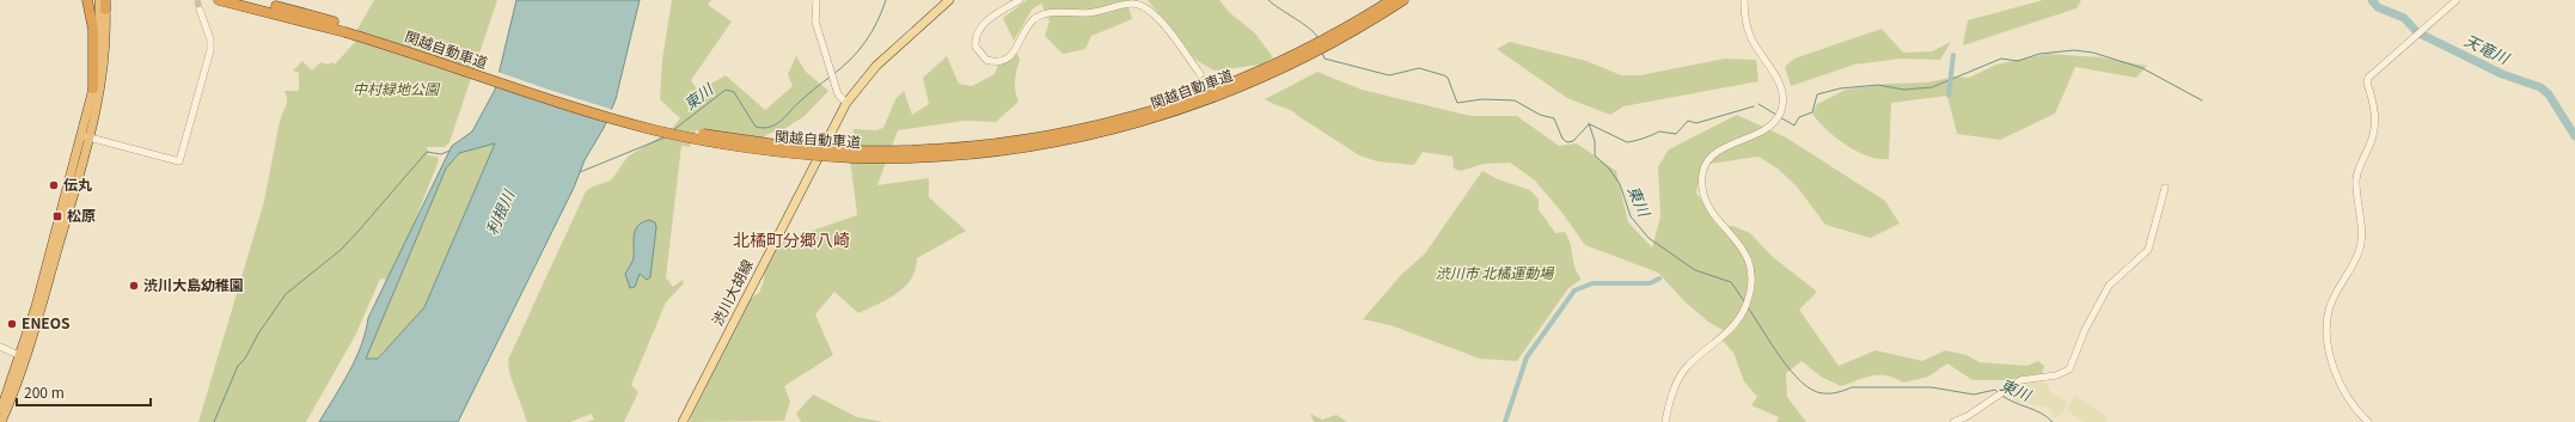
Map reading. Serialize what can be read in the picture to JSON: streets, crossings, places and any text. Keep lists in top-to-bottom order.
{
  "streets": {
    "highway": ["関越自動車道"],
    "main road": ["渋川大胡線"]
  },
  "districts": ["北橘町分郷八崎"],
  "water": ["天竜川", "東川", "利根川"],
  "parks": ["中村緑地公園", "渋川市 北橘運動場"],
  "places": {
    "other": ["伝丸", "渋川大島幼稚園", "ENEOS"],
    "transit": ["松原"]
  },
  "scale_bar": "200 m"
}
